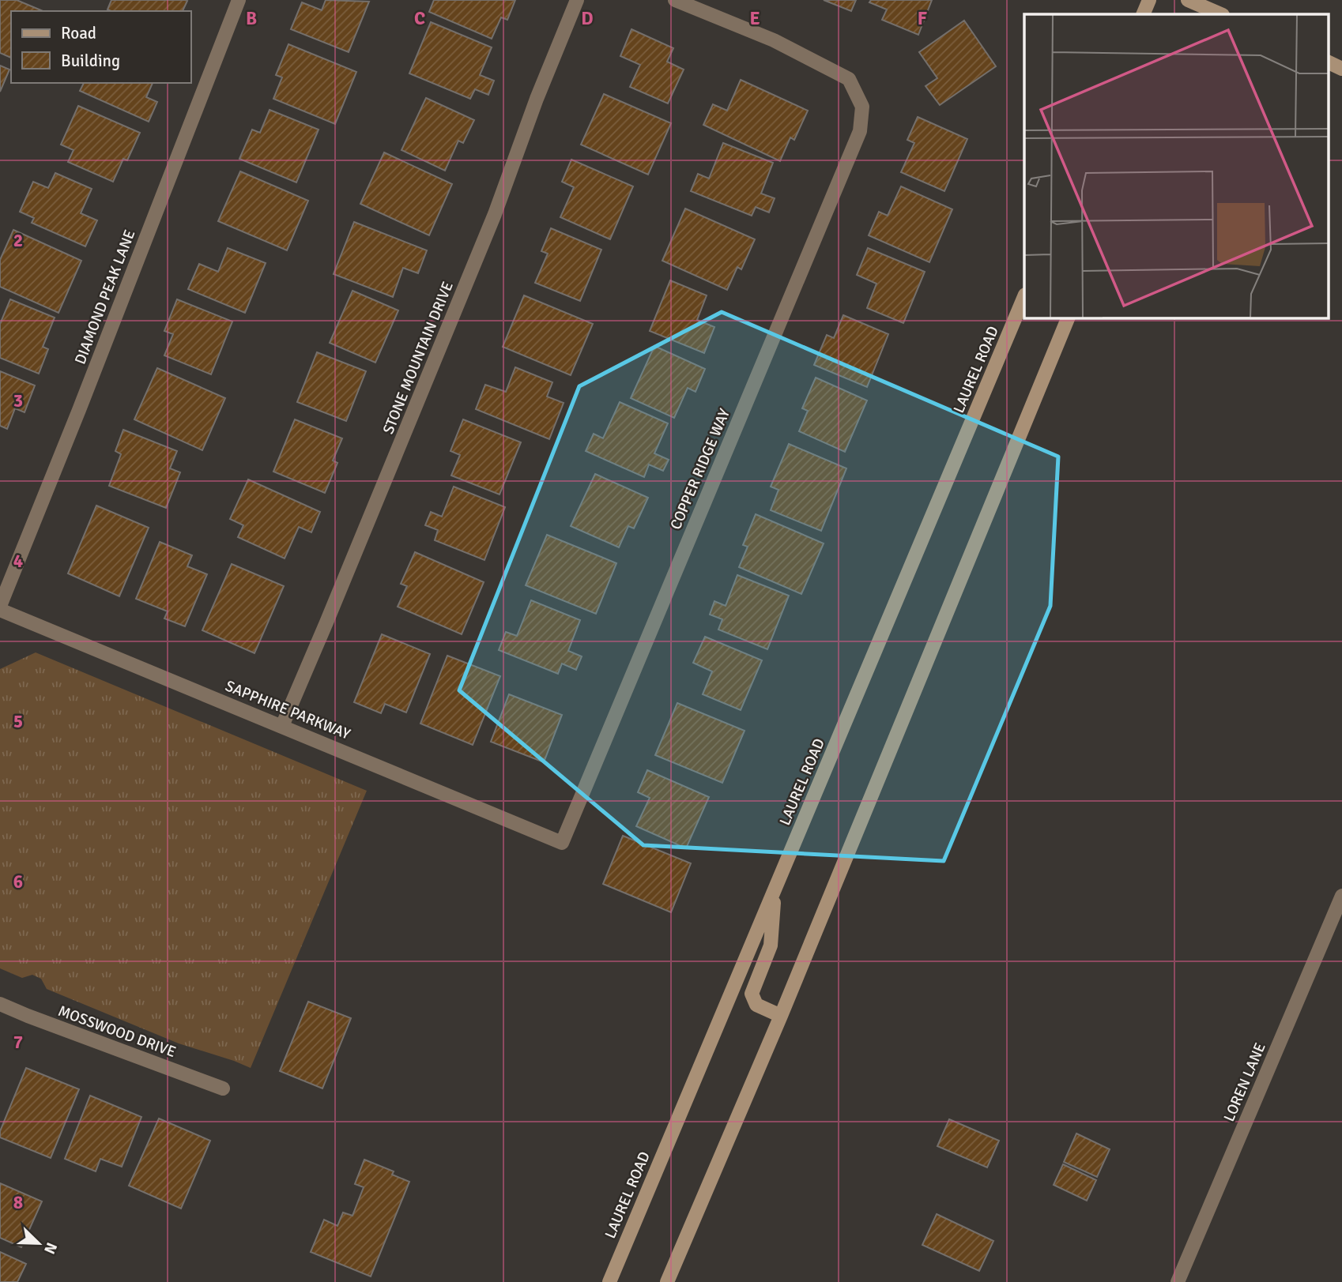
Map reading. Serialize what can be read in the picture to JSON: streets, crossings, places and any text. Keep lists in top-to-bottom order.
{
  "streets": {
    "main road": ["LAUREL ROAD"],
    "street": [
      "DIAMOND PEAK LANE",
      "STONE MOUNTAIN DRIVE",
      "COPPER RIDGE WAY",
      "SAPPHIRE PARKWAY",
      "MOSSWOOD DRIVE",
      "LOREN LANE"
    ]
  },
  "crossings": [
    ["DIAMOND PEAK LANE", "SAPPHIRE PARKWAY"],
    ["STONE MOUNTAIN DRIVE", "SAPPHIRE PARKWAY"],
    ["COPPER RIDGE WAY", "SAPPHIRE PARKWAY"]
  ],
  "legend": ["Road", "Building"],
  "north": "bottom right",
  "grid": {
    "columns": [
      "B",
      "C",
      "D",
      "E",
      "F"
    ],
    "rows": [
      "2",
      "3",
      "4",
      "5",
      "6",
      "7",
      "8"
    ]
  }
}
